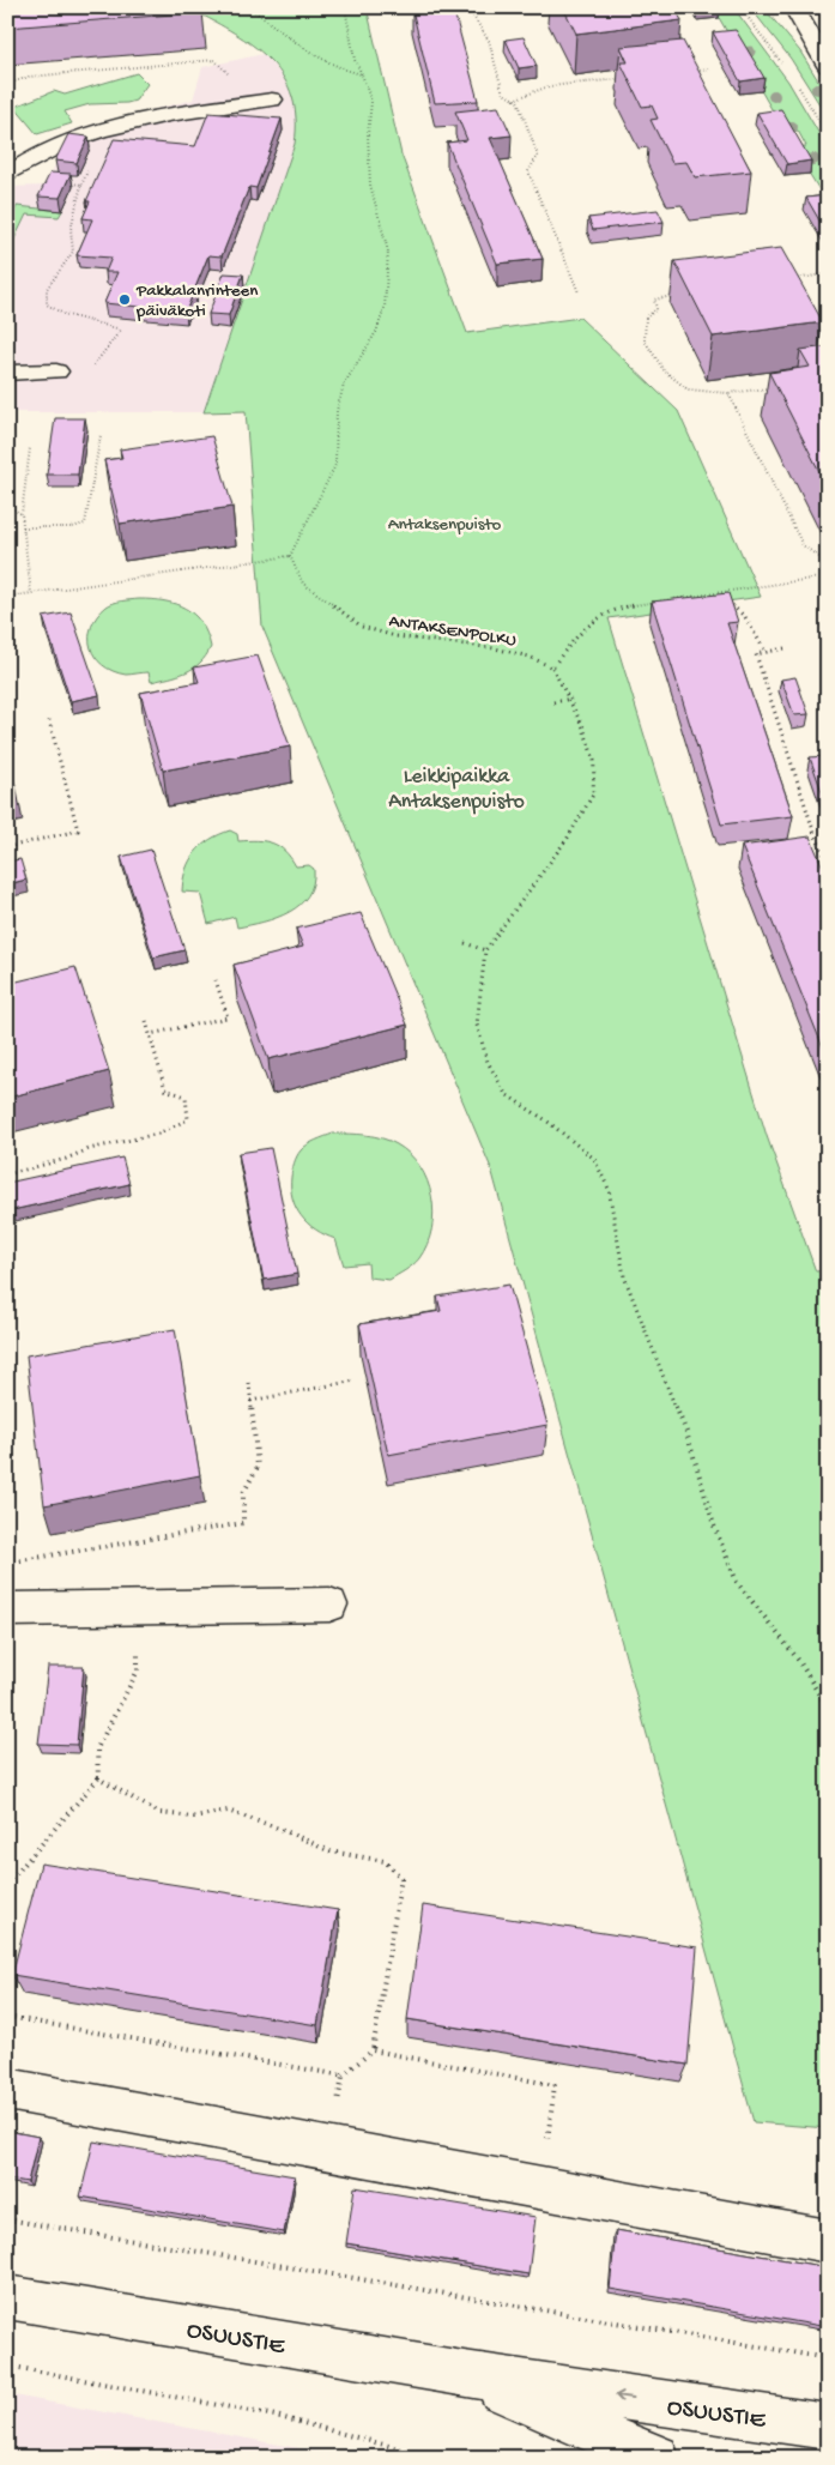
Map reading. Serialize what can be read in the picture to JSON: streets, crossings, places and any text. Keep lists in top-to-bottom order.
{
  "streets": {
    "street": ["OSUUSTIE"],
    "path": ["ANTAKSENPOLKU"]
  },
  "parks": ["Antaksenpuisto", "Leikkipaikka Antaksenpuisto"],
  "places": ["Pakkalanrinteen päiväkoti"]
}
